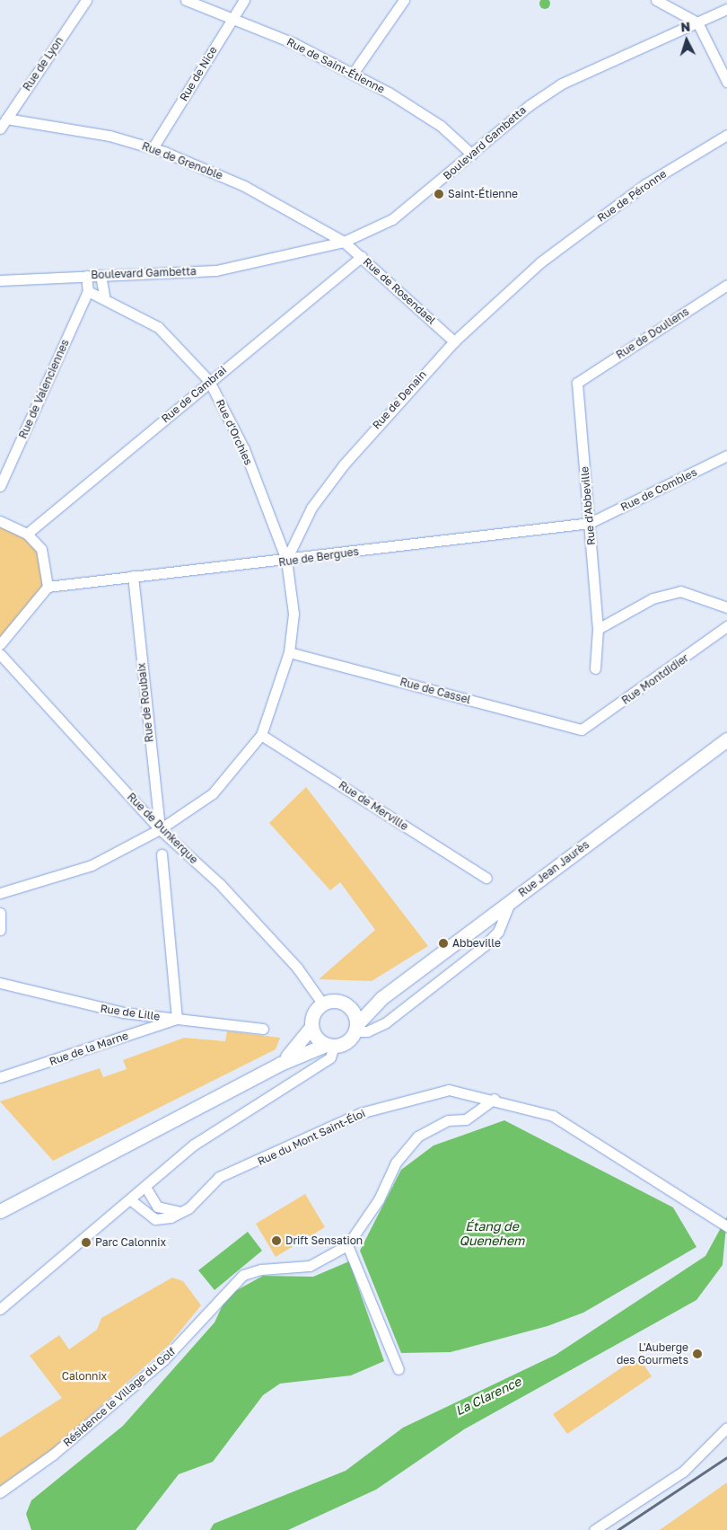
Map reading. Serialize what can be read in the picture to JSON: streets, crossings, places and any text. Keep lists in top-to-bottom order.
{
  "streets": {
    "main road": ["Rue Jean Jaurès"],
    "street": [
      "Rue de Lyon",
      "Rue de Saint-Étienne",
      "Rue de Nice",
      "Boulevard Gambetta",
      "Rue de Grenoble",
      "Rue de Péronne",
      "Rue de Rosendael",
      "Rue de Doullens",
      "Rue de Valenciennes",
      "Rue de Cambrai",
      "Rue de Denain",
      "Rue d'Orchies",
      "Rue de Combles",
      "Rue d'Abbeville",
      "Rue de Bergues",
      "Rue Montdidier",
      "Rue de Cassel",
      "Rue de Roubaix",
      "Rue de Merville",
      "Rue de Dunkerque",
      "Rue de Lille",
      "Rue de la Marne",
      "Rue du Mont Saint-Éloi",
      "Résidence le Village du Golf"
    ]
  },
  "crossings": [
    ["Rue de Lyon", "Rue de Grenoble"],
    ["Rue de Saint-Étienne", "Rue de Nice"],
    ["Rue de Saint-Étienne", "Boulevard Gambetta"],
    ["Rue de Nice", "Rue de Grenoble"],
    ["Boulevard Gambetta", "Rue de Grenoble"],
    ["Boulevard Gambetta", "Rue de Rosendael"],
    ["Rue de Grenoble", "Rue de Rosendael"],
    ["Rue de Péronne", "Rue de Denain"],
    ["Rue de Rosendael", "Rue de Cambrai"],
    ["Rue de Rosendael", "Rue de Denain"],
    ["Rue de Doullens", "Rue d'Abbeville"],
    ["Rue de Valenciennes", "Rue d'Orchies"],
    ["Rue de Cambrai", "Rue d'Orchies"],
    ["Rue de Denain", "Rue d'Orchies"],
    ["Rue de Denain", "Rue de Bergues"],
    ["Rue d'Orchies", "Rue de Bergues"],
    ["Rue d'Orchies", "Rue de Cassel"],
    ["Rue d'Orchies", "Rue de Merville"],
    ["Rue de Combles", "Rue d'Abbeville"],
    ["Rue de Combles", "Rue de Bergues"],
    ["Rue d'Abbeville", "Rue de Bergues"],
    ["Rue de Bergues", "Rue de Roubaix"],
    ["Rue Montdidier", "Rue de Cassel"],
    ["Rue de Roubaix", "Rue de Dunkerque"],
    ["Rue de Dunkerque", "Rue Jean Jaurès"],
    ["Rue de Lille", "Rue de la Marne"],
    ["Rue du Mont Saint-Éloi", "Résidence le Village du Golf"]
  ],
  "water": ["Étang de Quenehem", "La Clarence"],
  "parks": ["Calonnix"],
  "places": [
    "Saint-Étienne",
    "Abbeville",
    "Drift Sensation",
    "Parc Calonnix",
    "L'Auberge des Gourmets"
  ],
  "north": "top"
}
